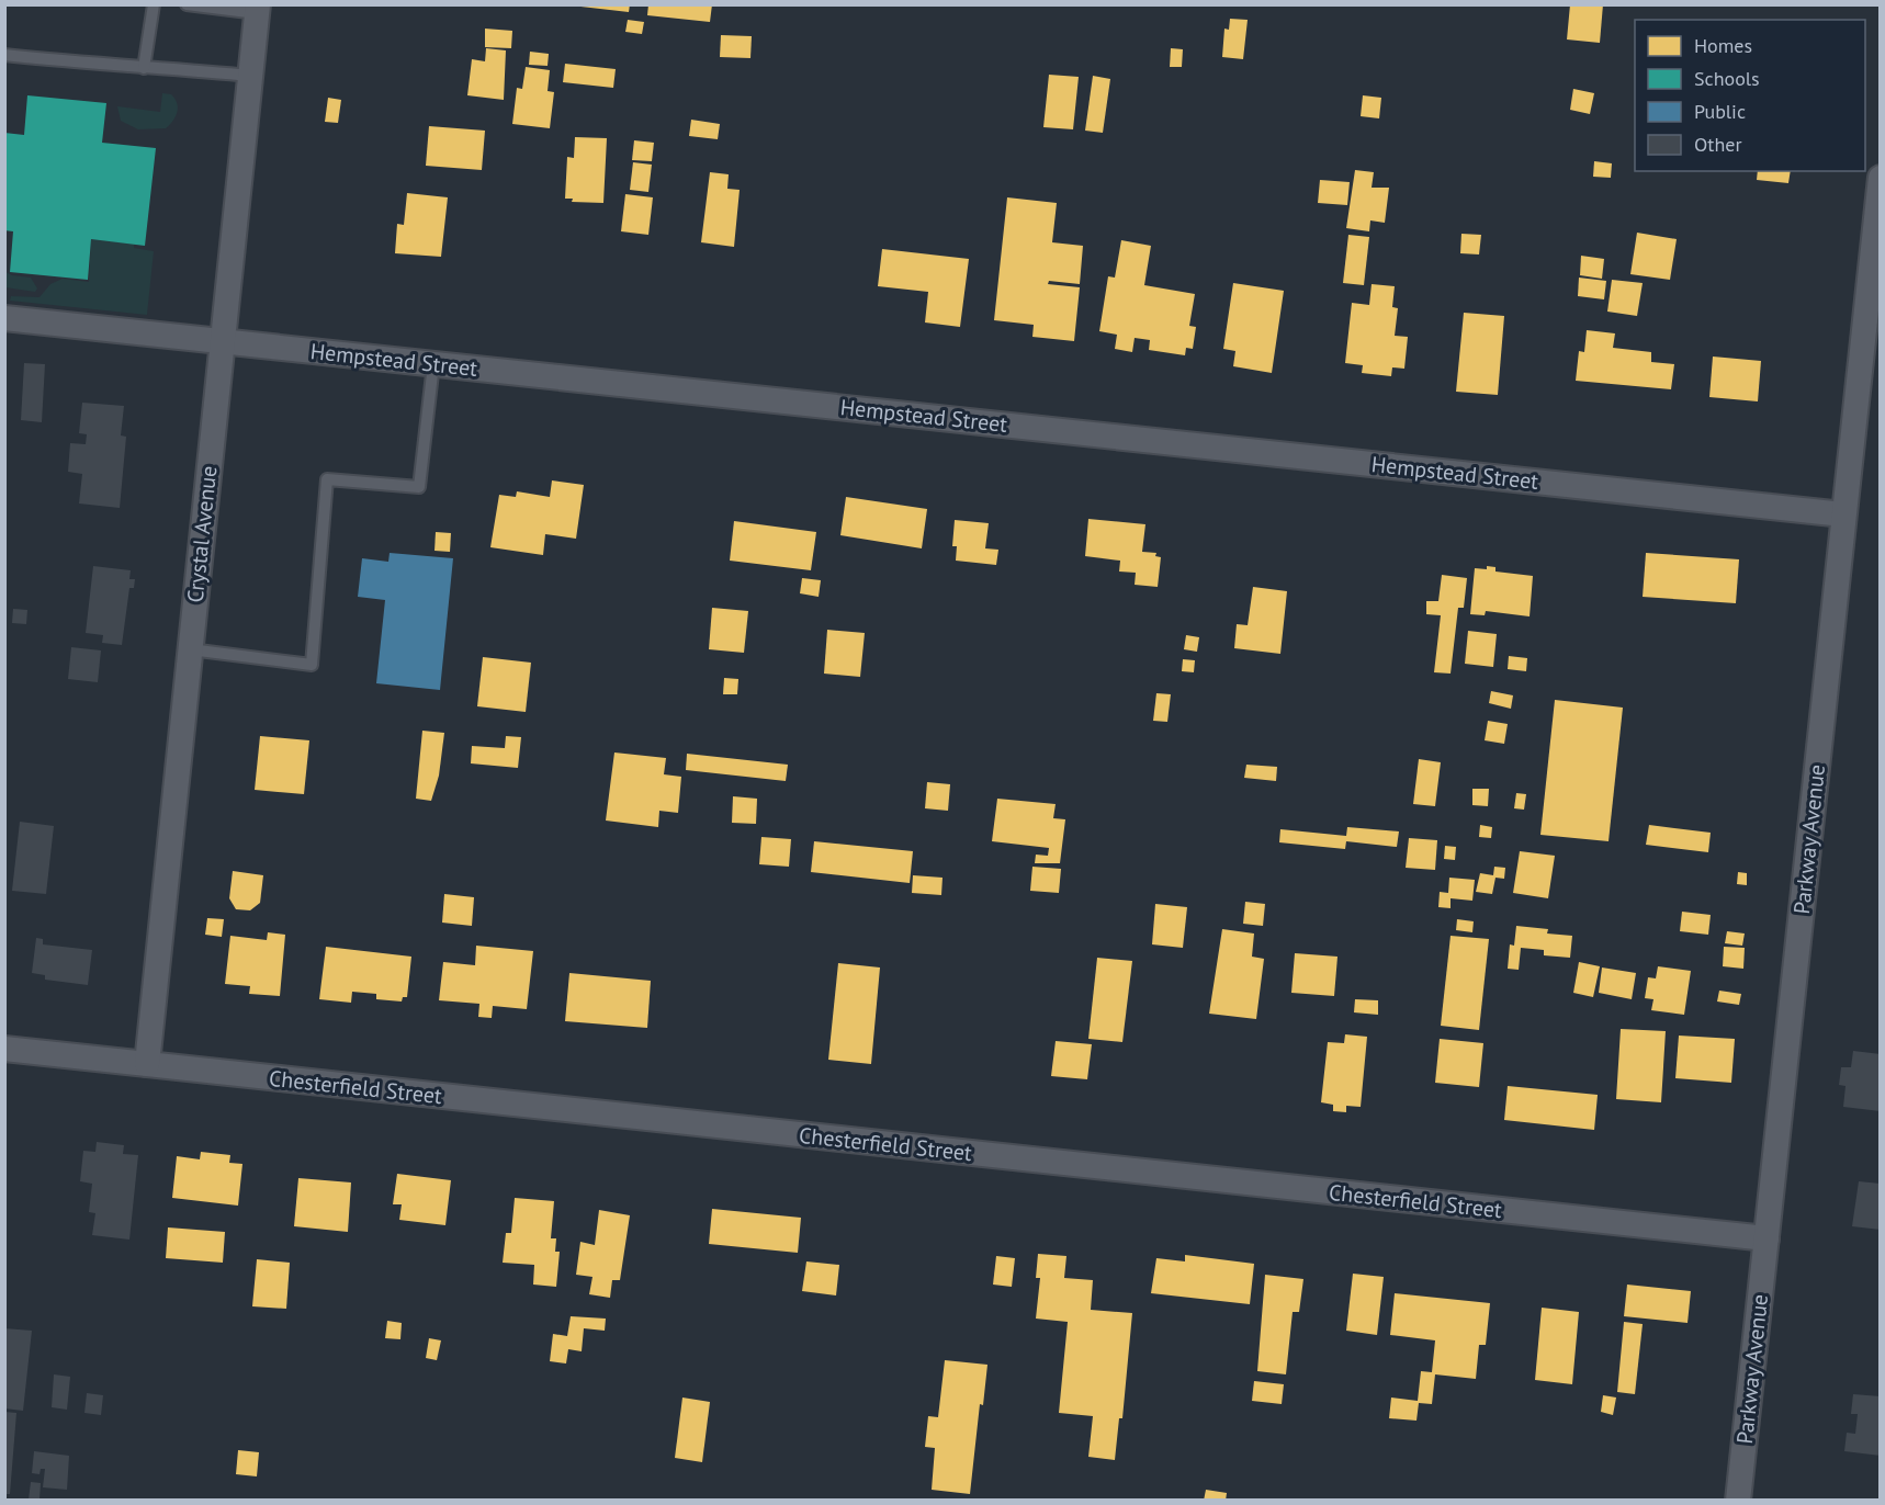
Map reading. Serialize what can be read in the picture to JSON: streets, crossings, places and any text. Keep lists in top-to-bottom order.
{
  "streets": {
    "street": [
      "Hempstead Street",
      "Crystal Avenue",
      "Parkway Avenue",
      "Chesterfield Street"
    ]
  },
  "crossings": [
    ["Hempstead Street", "Crystal Avenue"],
    ["Hempstead Street", "Parkway Avenue"],
    ["Crystal Avenue", "Chesterfield Street"],
    ["Parkway Avenue", "Chesterfield Street"]
  ],
  "legend": [
    "Homes",
    "Schools",
    "Public",
    "Other"
  ]
}
